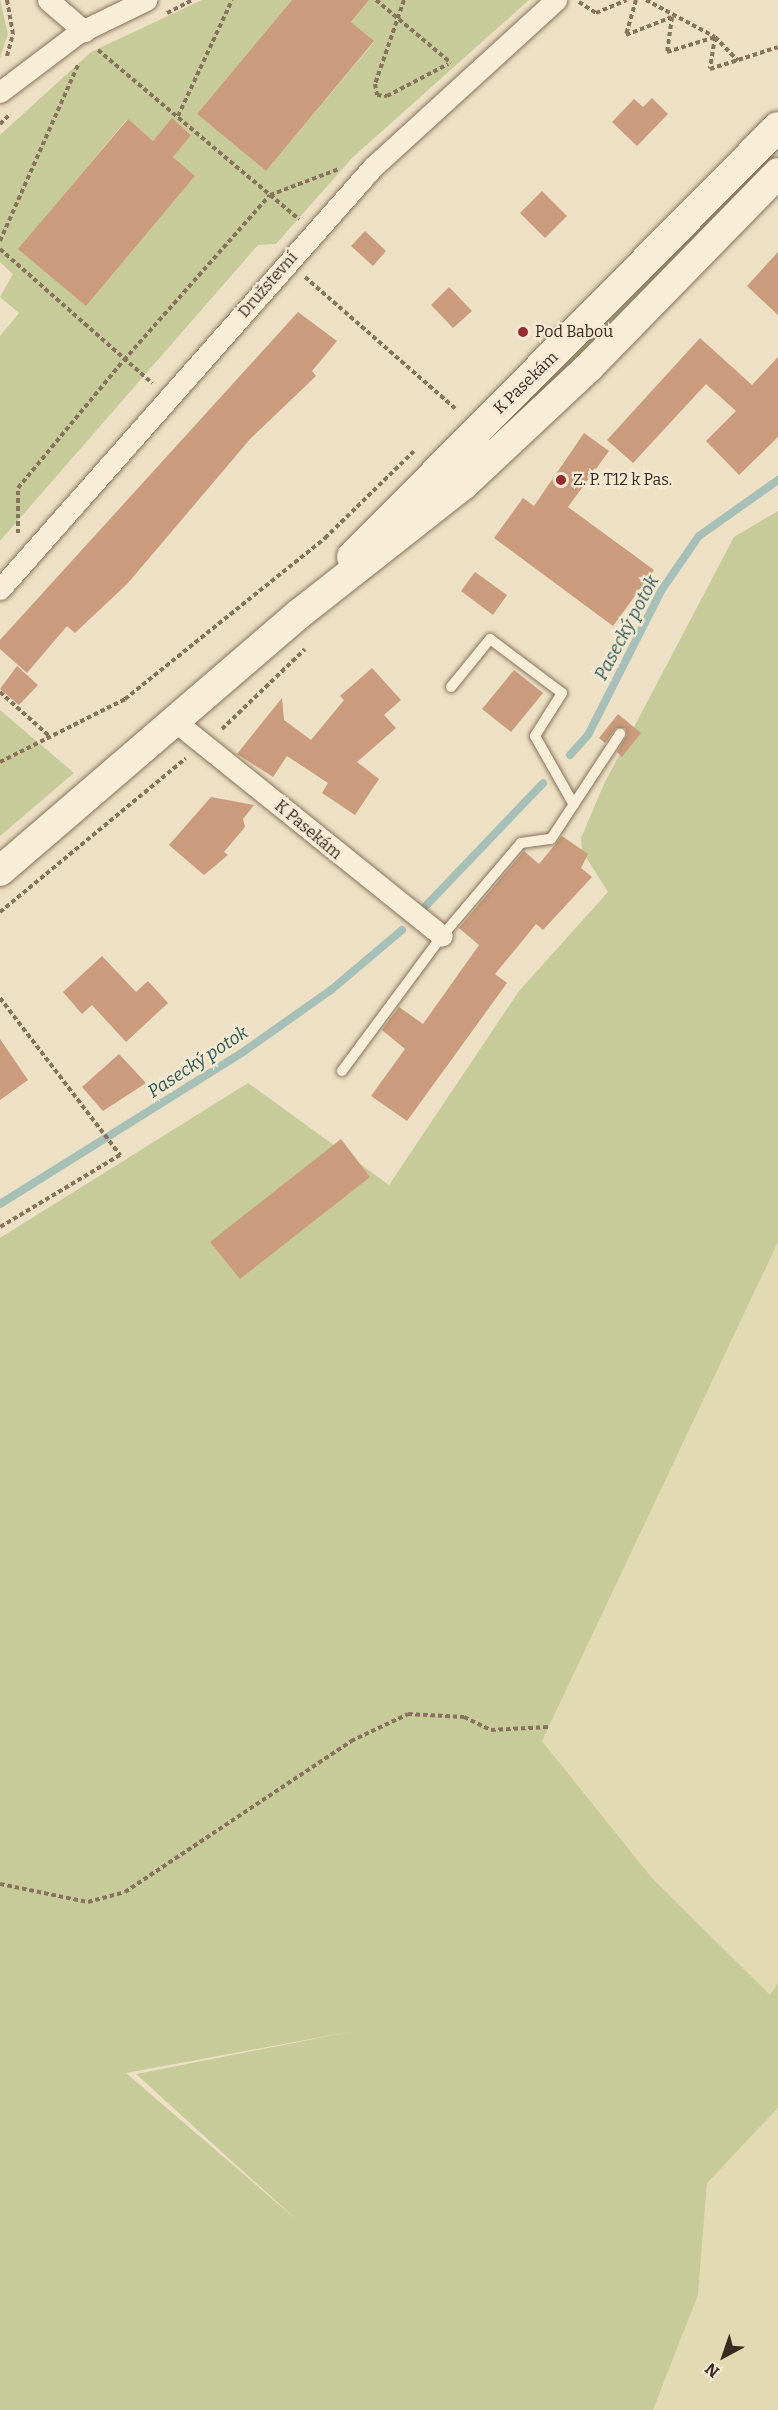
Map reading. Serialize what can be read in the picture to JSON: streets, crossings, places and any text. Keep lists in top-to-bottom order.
{
  "streets": {
    "street": ["Družstevní", "K Pasekám"]
  },
  "water": ["Pasecký potok"],
  "places": ["Pod Babou", "Z. P. T12 k Pas."],
  "north": "bottom left"
}
